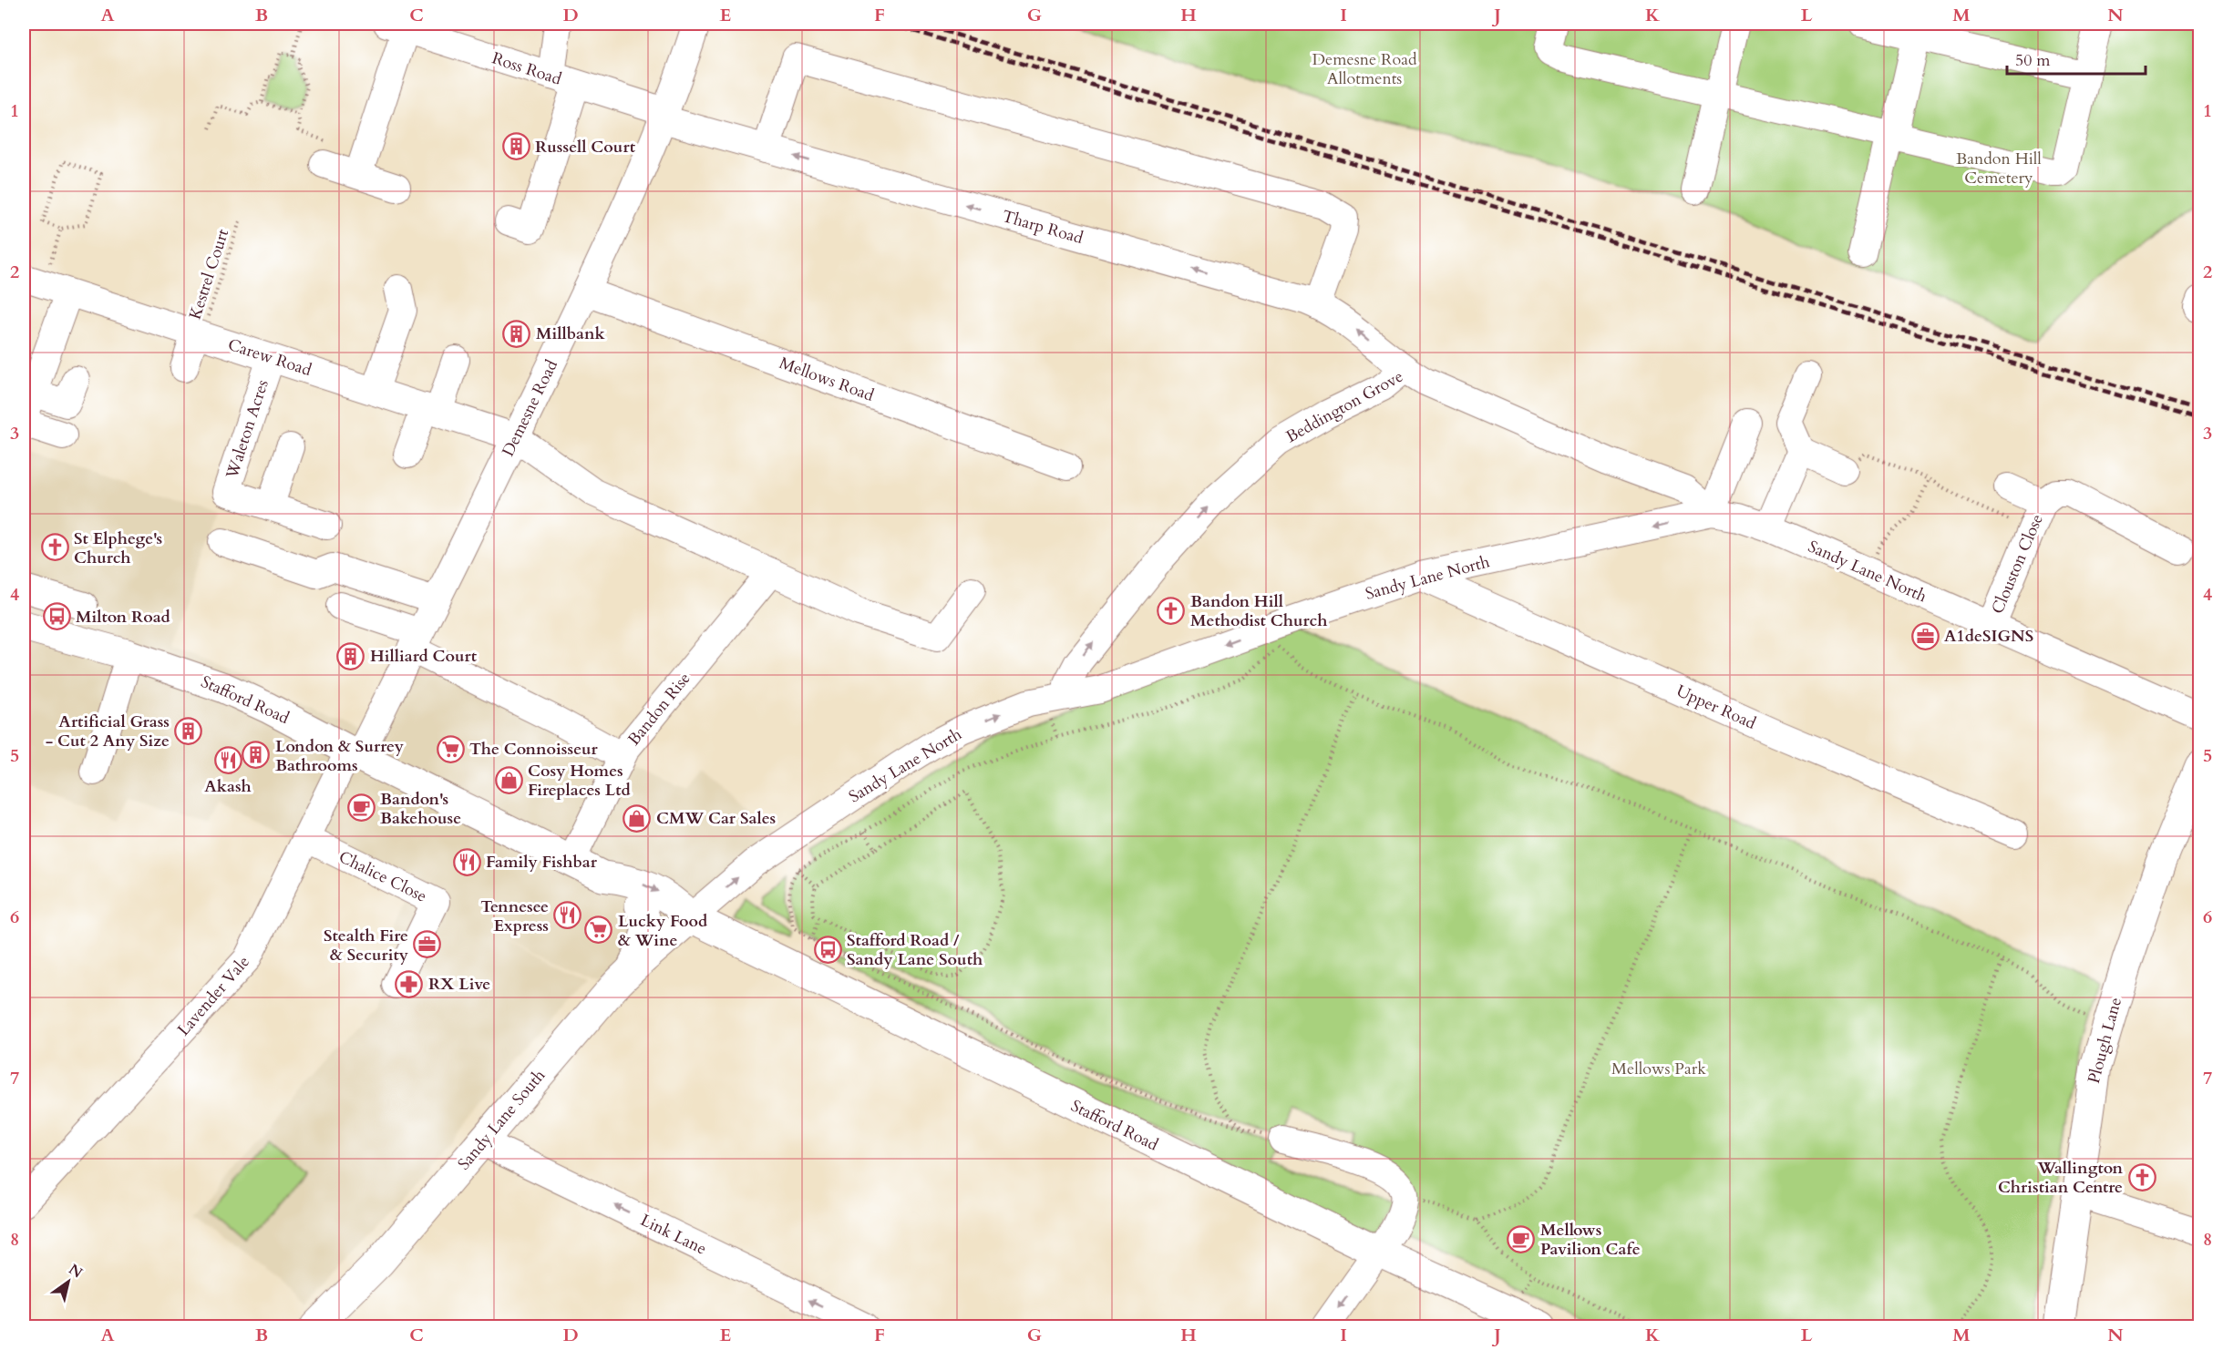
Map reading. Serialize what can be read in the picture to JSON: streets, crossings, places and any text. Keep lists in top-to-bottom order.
{
  "streets": {
    "main road": ["Stafford Road", "Plough Lane", "Sandy Lane South"],
    "street": [
      "Ross Road",
      "Tharp Road",
      "Carew Road",
      "Mellows Road",
      "Beddington Grove",
      "Demesne Road",
      "Waleton Acres",
      "Clouston Close",
      "Sandy Lane North",
      "Upper Road",
      "Bandon Rise",
      "Chalice Close",
      "Lavender Vale",
      "Link Lane"
    ],
    "path": ["Kestrel Court"]
  },
  "crossings": [
    ["Ross Road", "Tharp Road"],
    ["Ross Road", "Demesne Road"],
    ["Tharp Road", "Beddington Grove"],
    ["Tharp Road", "Demesne Road"],
    ["Kestrel Court", "Carew Road"],
    ["Carew Road", "Demesne Road"],
    ["Carew Road", "Waleton Acres"],
    ["Mellows Road", "Demesne Road"],
    ["Beddington Grove", "Sandy Lane North"],
    ["Demesne Road", "Stafford Road"],
    ["Demesne Road", "Lavender Vale"],
    ["Clouston Close", "Sandy Lane North"],
    ["Sandy Lane North", "Stafford Road"],
    ["Sandy Lane North", "Upper Road"],
    ["Sandy Lane North", "Sandy Lane South"],
    ["Stafford Road", "Bandon Rise"],
    ["Stafford Road", "Lavender Vale"],
    ["Stafford Road", "Sandy Lane South"],
    ["Chalice Close", "Lavender Vale"],
    ["Sandy Lane South", "Link Lane"]
  ],
  "one_way": ["Tharp Road", "Beddington Grove", "Link Lane"],
  "parks": ["Demesne Road Allotments", "Bandon Hill Cemetery", "Mellows Park"],
  "places": {
    "building": [
      "Russell Court",
      "Millbank",
      "Hilliard Court",
      "Artificial Grass - Cut 2 Any Size",
      "London & Surrey Bathrooms"
    ],
    "church": ["St Elphege's Church", "Bandon Hill Methodist Church", "Wallington Christian Centre"],
    "bus stop": ["Milton Road", "Stafford Road / Sandy Lane South"],
    "office": ["A1deSIGNS", "Stealth Fire & Security"],
    "supermarket": ["The Connoisseur", "Lucky Food & Wine"],
    "restaurant": ["Akash", "Family Fishbar", "Tennesee Express"],
    "shop": ["Cosy Homes Fireplaces Ltd", "CMW Car Sales"],
    "cafe": ["Bandon's Bakehouse", "Mellows Pavilion Cafe"],
    "pharmacy": ["RX Live"]
  },
  "scale_bar": "50 m",
  "north": "top right",
  "grid": {
    "columns": [
      "A",
      "B",
      "C",
      "D",
      "E",
      "F",
      "G",
      "H",
      "I",
      "J",
      "K",
      "L",
      "M",
      "N"
    ],
    "rows": [
      "1",
      "2",
      "3",
      "4",
      "5",
      "6",
      "7",
      "8"
    ]
  }
}
